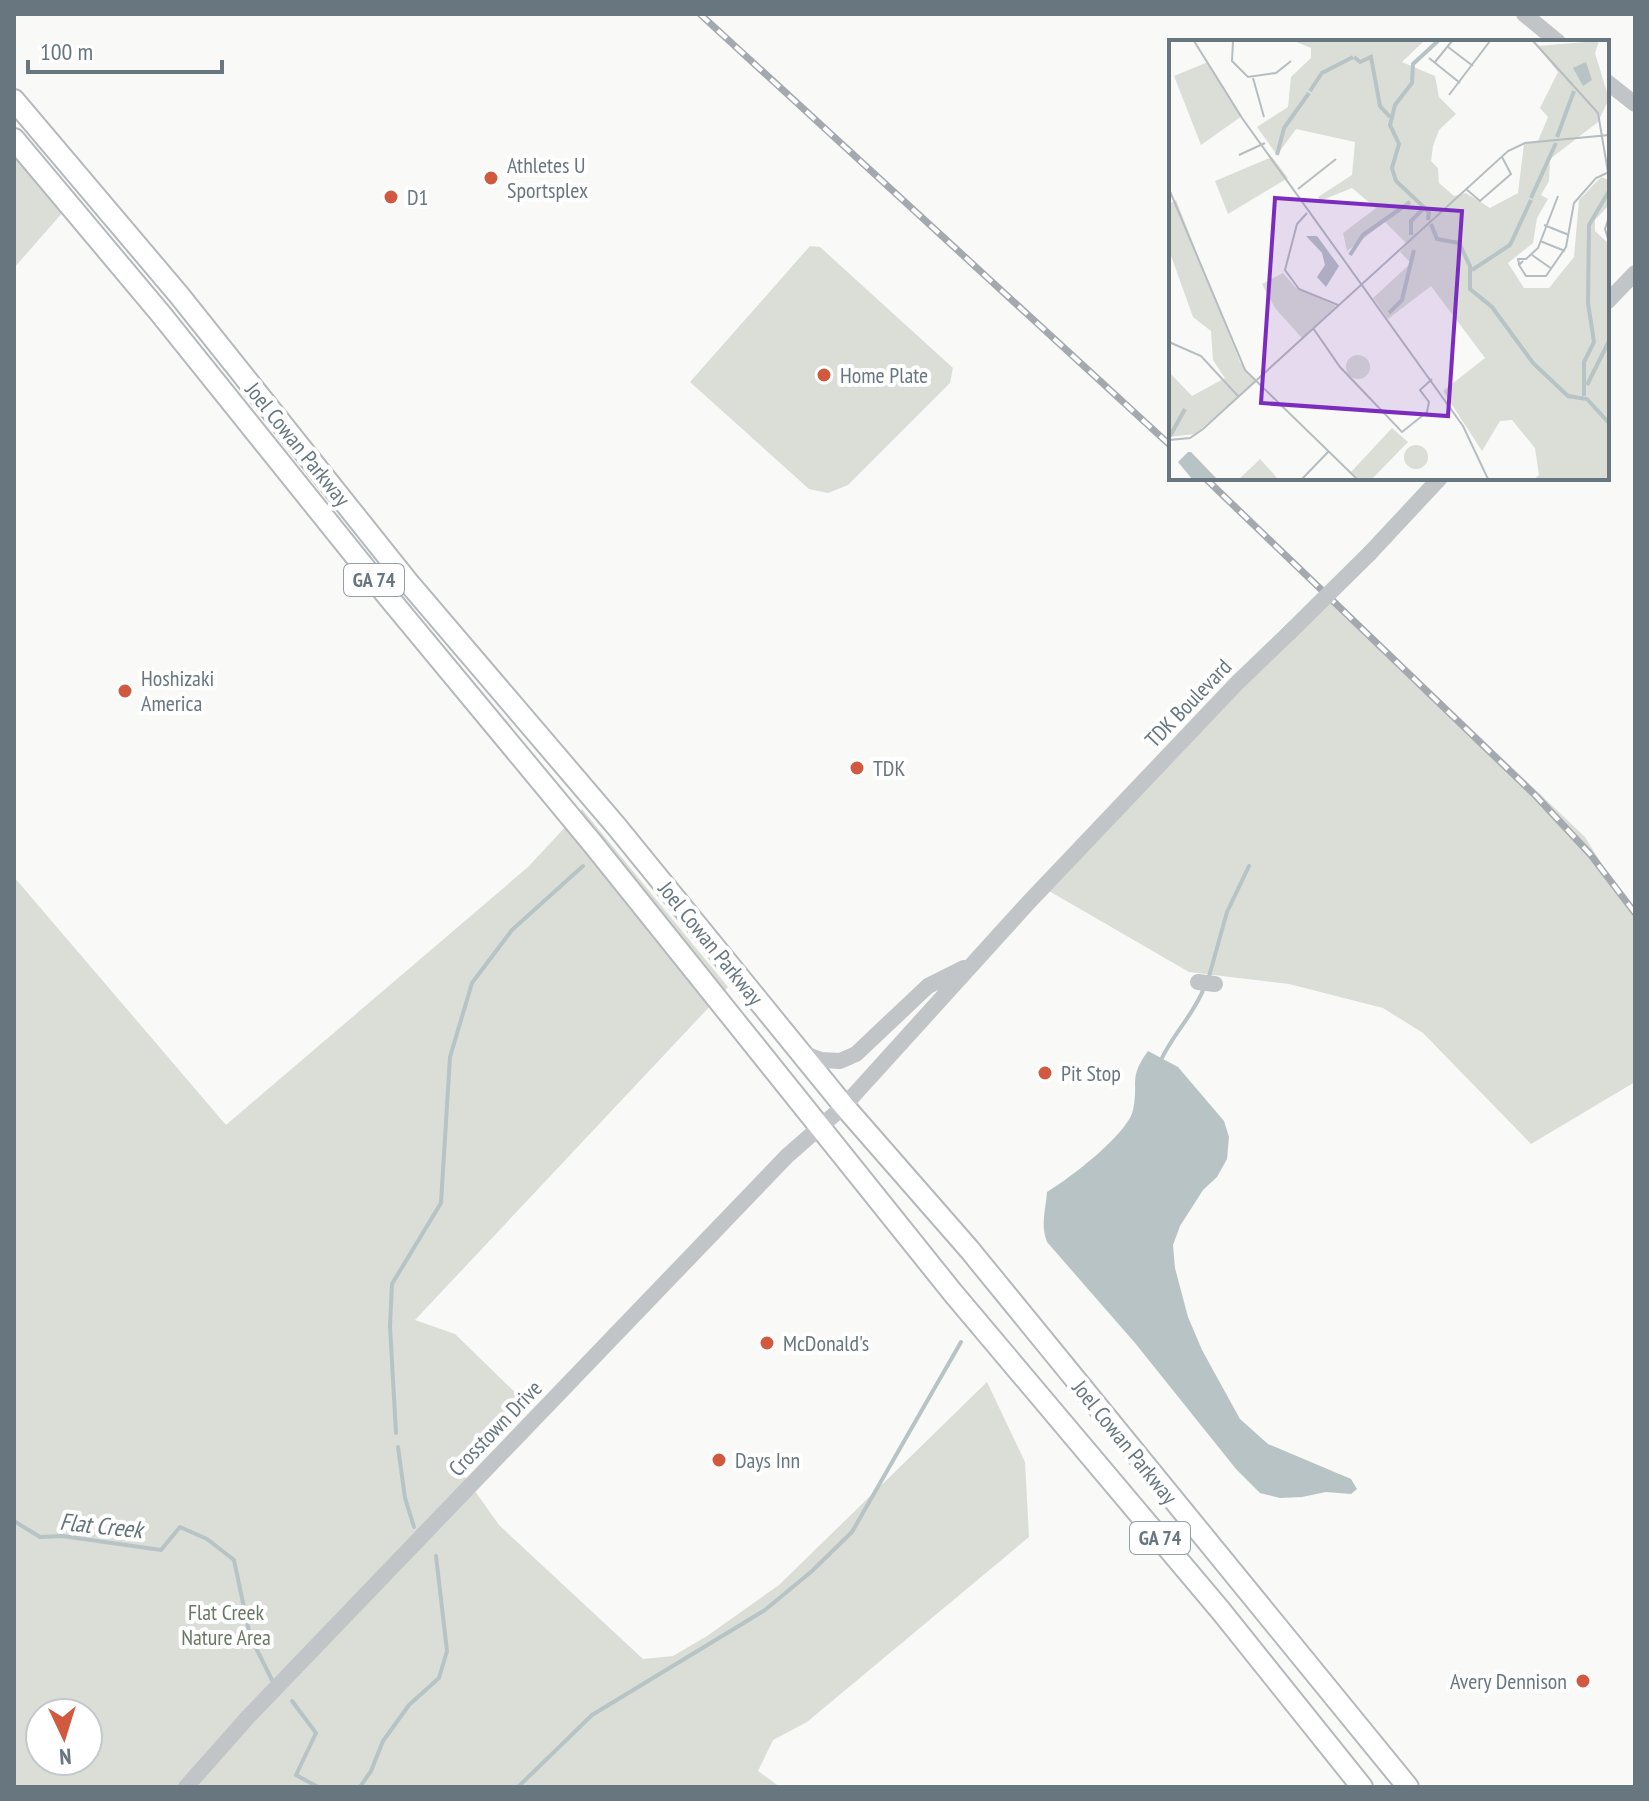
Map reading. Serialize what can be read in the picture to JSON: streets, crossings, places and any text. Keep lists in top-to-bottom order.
{
  "streets": {
    "main road": ["Joel Cowan Parkway", "GA 74"],
    "street": ["TDK Boulevard", "Crosstown Drive"]
  },
  "crossings": [
    ["Joel Cowan Parkway", "TDK Boulevard"],
    ["Joel Cowan Parkway", "Crosstown Drive"],
    ["TDK Boulevard", "Crosstown Drive"]
  ],
  "water": ["Flat Creek"],
  "parks": ["Flat Creek Nature Area"],
  "places": [
    "Athletes U Sportsplex",
    "D1",
    "Home Plate",
    "Hoshizaki America",
    "TDK",
    "Pit Stop",
    "McDonald's",
    "Days Inn",
    "Avery Dennison"
  ],
  "scale_bar": "100 m",
  "north": "bottom"
}
